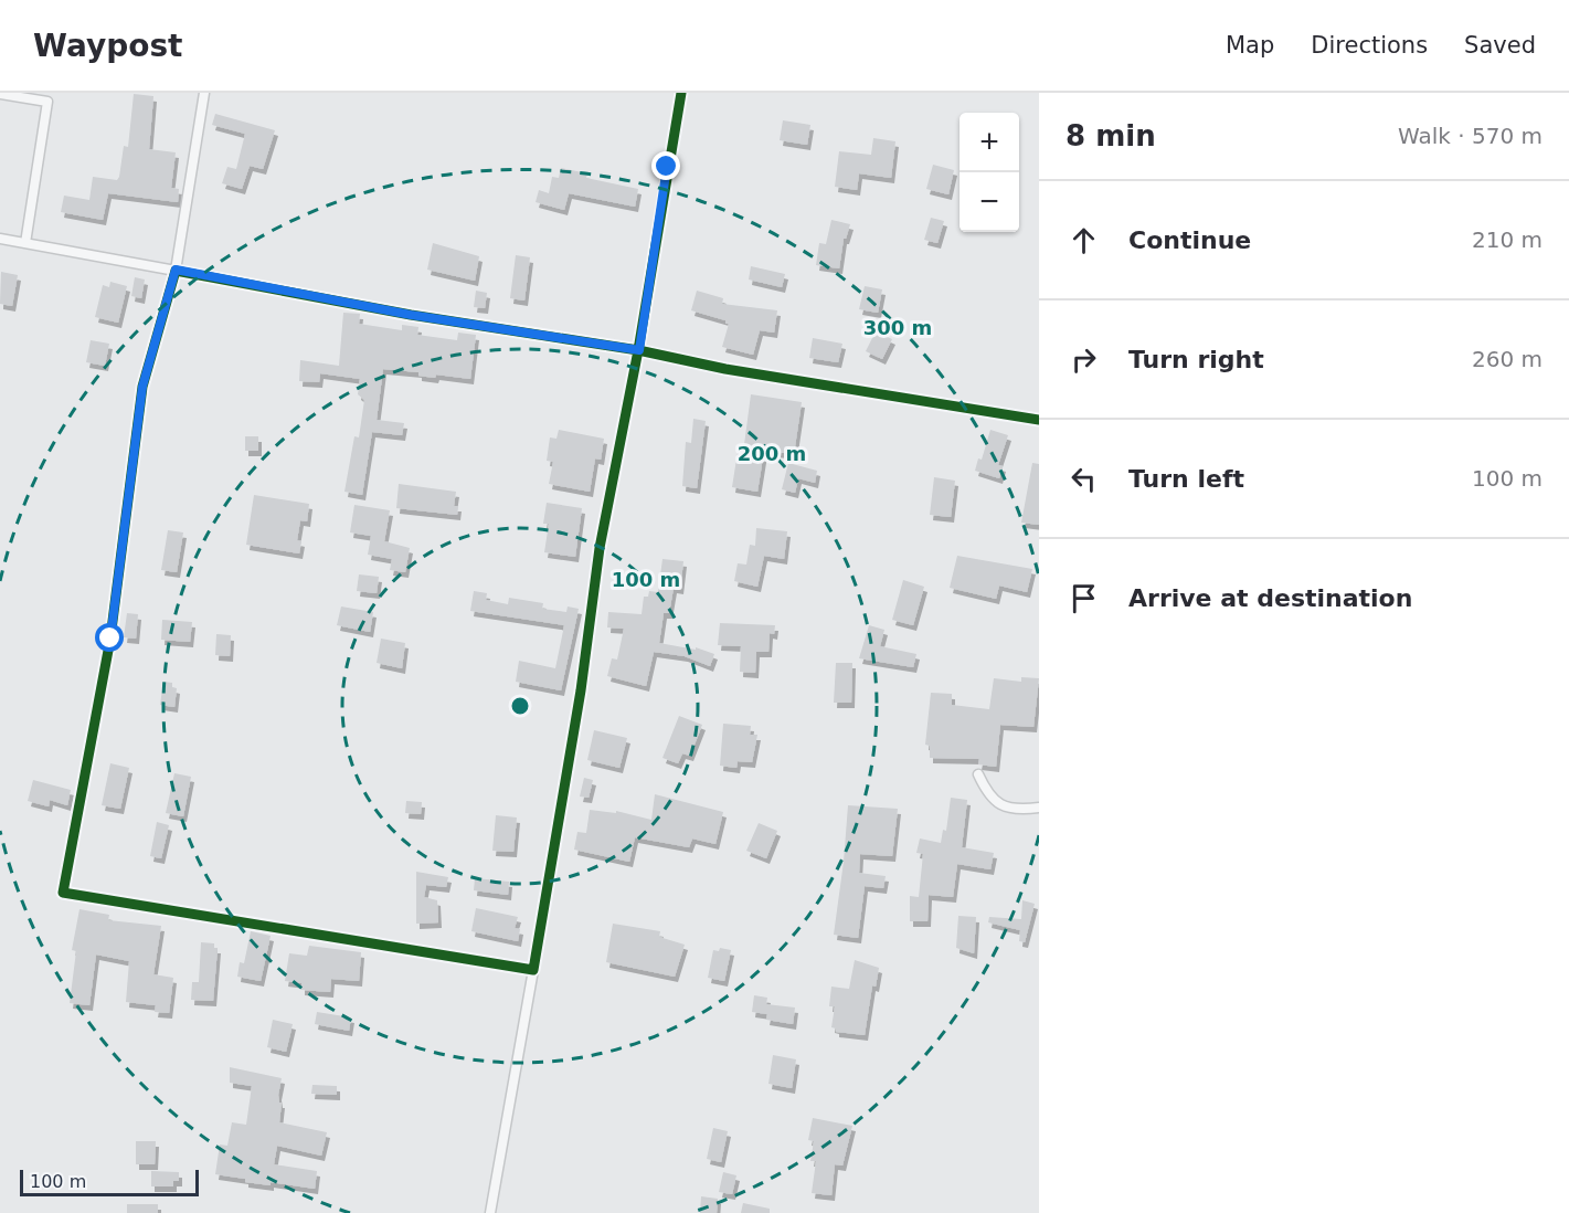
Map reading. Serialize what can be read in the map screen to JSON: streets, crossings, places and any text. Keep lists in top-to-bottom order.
{
  "scale_bar": "100 m",
  "page": {
    "header": "Waypost",
    "nav": ["Map", "Directions", "Saved"],
    "heading": ["8 min", "Walk · 570 m"],
    "map_buttons": ["+", "−"],
    "list": [
      ["Continue", "210 m"],
      ["Turn right", "260 m"],
      ["Turn left", "100 m"],
      "Arrive at destination"
    ],
    "scale": "100 m"
  },
  "rings": ["300 m", "200 m", "100 m"]
}
